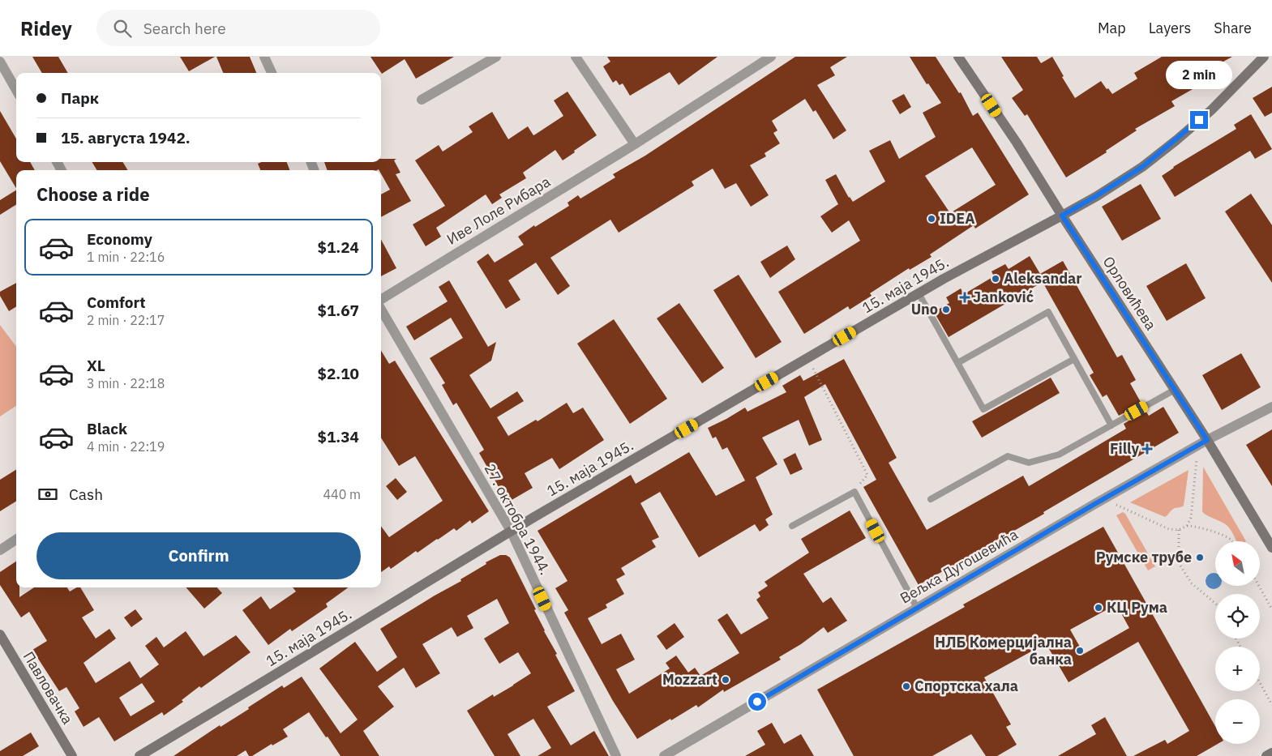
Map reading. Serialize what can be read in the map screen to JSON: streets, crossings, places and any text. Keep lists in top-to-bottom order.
{
  "streets": {
    "street": [
      "Иве Лоле Рибара",
      "15. маја 1945.",
      "Орловићева",
      "27. октобра 1944.",
      "Вељка Дугошевића",
      "Павловачка"
    ]
  },
  "crossings": [
    ["15. маја 1945.", "Орловићева"],
    ["15. маја 1945.", "27. октобра 1944."],
    ["Орловићева", "Вељка Дугошевића"]
  ],
  "places": {
    "other": [
      "IDEA",
      "Aleksandar",
      "Uno",
      "Румске трубе",
      "КЦ Рума",
      "НЛБ Комерцијална банка",
      "Mozzart",
      "Спортска хала"
    ],
    "health": ["Janković", "Filly"]
  },
  "north": "top left",
  "page": {
    "header": "Ridey",
    "search": "Search here",
    "nav": ["Map", "Layers", "Share"],
    "bubble": "2 min",
    "banner": ["Парк", "15. августа 1942."],
    "heading": "Choose a ride",
    "list": [
      {
        "name": "Economy",
        "note": "1 min · 22:16",
        "value": "$1.24"
      },
      {
        "name": "Comfort",
        "note": "2 min · 22:17",
        "value": "$1.67"
      },
      {
        "name": "XL",
        "note": "3 min · 22:18",
        "value": "$2.10"
      },
      {
        "name": "Black",
        "note": "4 min · 22:19",
        "value": "$1.34"
      }
    ],
    "pay": ["Cash", "440 m"],
    "buttons": "Confirm",
    "map_buttons": ["+", "−"]
  }
}
